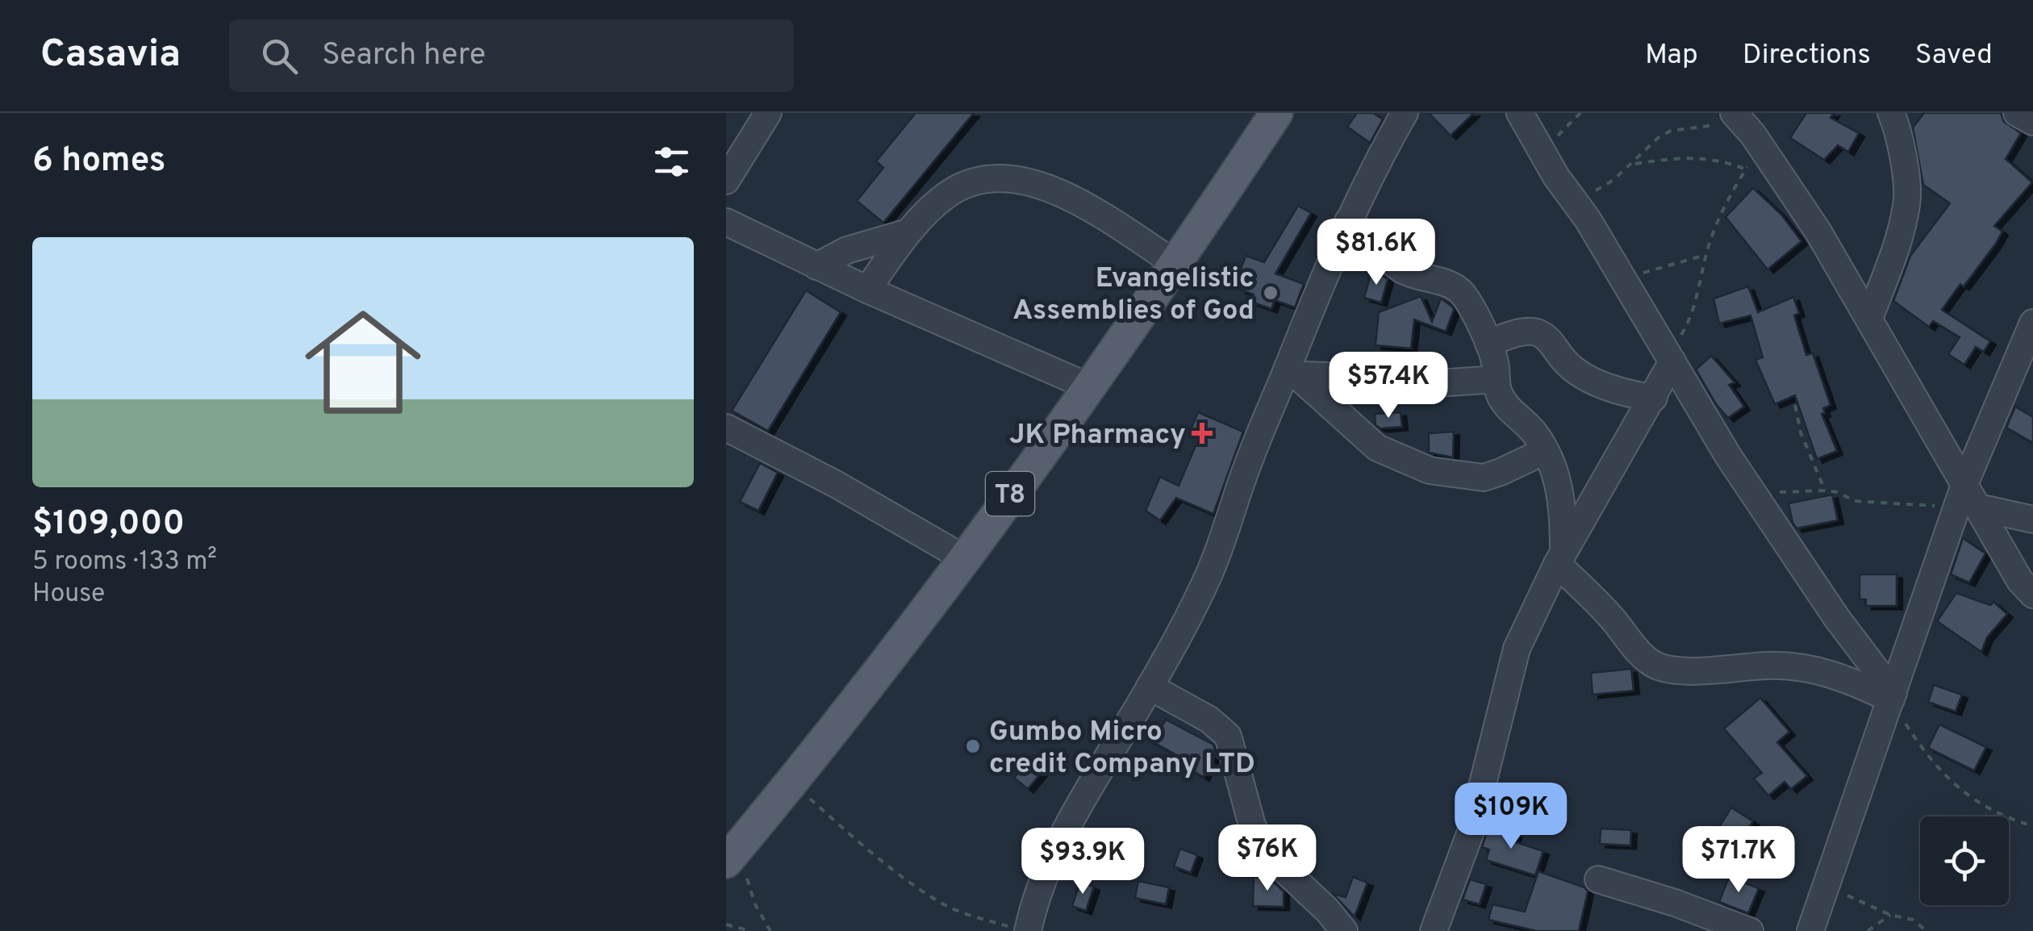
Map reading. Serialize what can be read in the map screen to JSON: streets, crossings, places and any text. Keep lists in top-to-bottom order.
{
  "streets": {
    "main road": ["T8"]
  },
  "places": {
    "other": ["Evangelistic Assemblies of God", "Gumbo Micro credit Company LTD"],
    "health": ["JK Pharmacy"]
  },
  "page": {
    "header": "Casavia",
    "search": "Search here",
    "nav": ["Map", "Directions", "Saved"],
    "heading": "6 homes",
    "list": [
      {
        "name": "$109,000",
        "note": "5 rooms · 133 m² · House"
      }
    ],
    "price": [
      "$81.6K",
      "$57.4K",
      "$109K",
      "$76K",
      "$71.7K",
      "$93.9K"
    ]
  }
}
